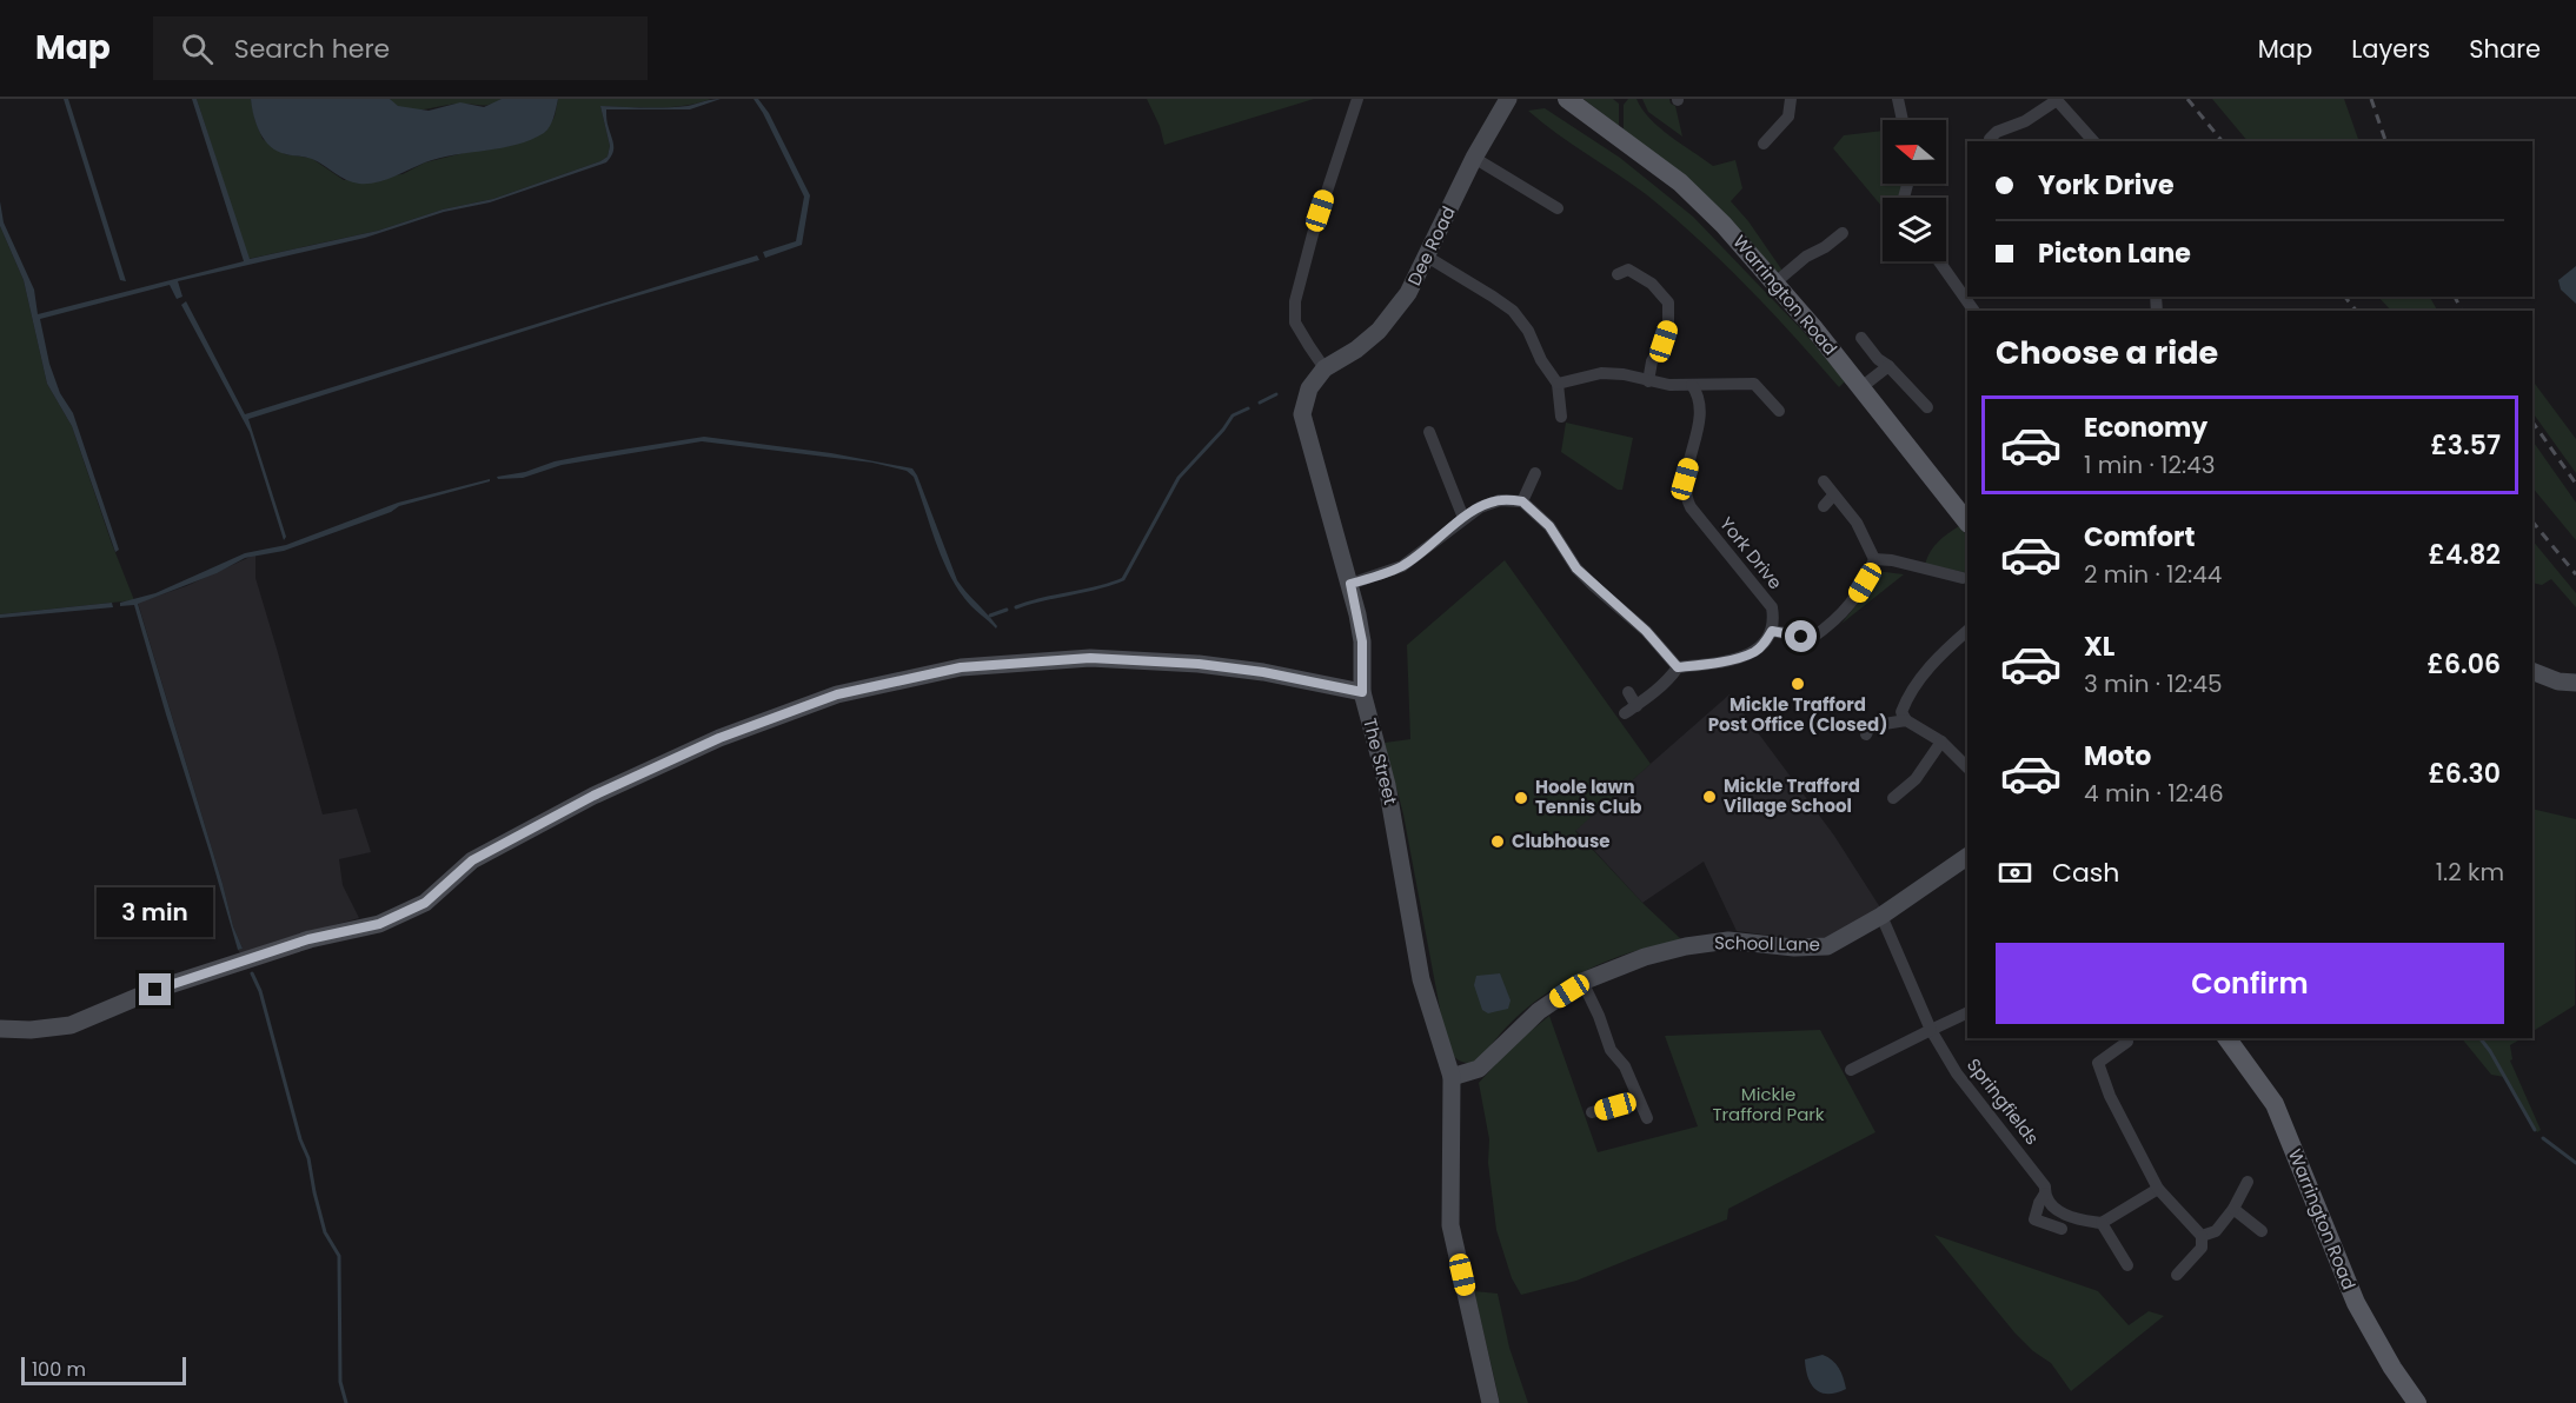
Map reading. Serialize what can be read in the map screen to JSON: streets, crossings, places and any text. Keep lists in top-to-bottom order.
{
  "streets": {
    "main road": ["Warrington Road"],
    "street": [
      "Dee Road",
      "York Drive",
      "The Street",
      "School Lane",
      "Springfields"
    ]
  },
  "crossings": [
    ["Dee Road", "The Street"],
    ["The Street", "School Lane"],
    ["School Lane", "Springfields"]
  ],
  "parks": ["Mickle Trafford Park"],
  "places": [
    "Mickle Trafford Post Office (Closed)",
    "Mickle Trafford Village School",
    "Hoole lawn Tennis Club",
    "Clubhouse"
  ],
  "scale_bar": "100 m",
  "north": "left",
  "page": {
    "header": "Map",
    "search": "Search here",
    "nav": ["Map", "Layers", "Share"],
    "banner": ["York Drive", "Picton Lane"],
    "heading": "Choose a ride",
    "list": [
      {
        "name": "Economy",
        "note": "1 min · 12:43",
        "value": "£3.57"
      },
      {
        "name": "Comfort",
        "note": "2 min · 12:44",
        "value": "£4.82"
      },
      {
        "name": "XL",
        "note": "3 min · 12:45",
        "value": "£6.06"
      },
      {
        "name": "Moto",
        "note": "4 min · 12:46",
        "value": "£6.30"
      }
    ],
    "pay": ["Cash", "1.2 km"],
    "bubble": "3 min",
    "buttons": "Confirm",
    "scale": "100 m"
  }
}
